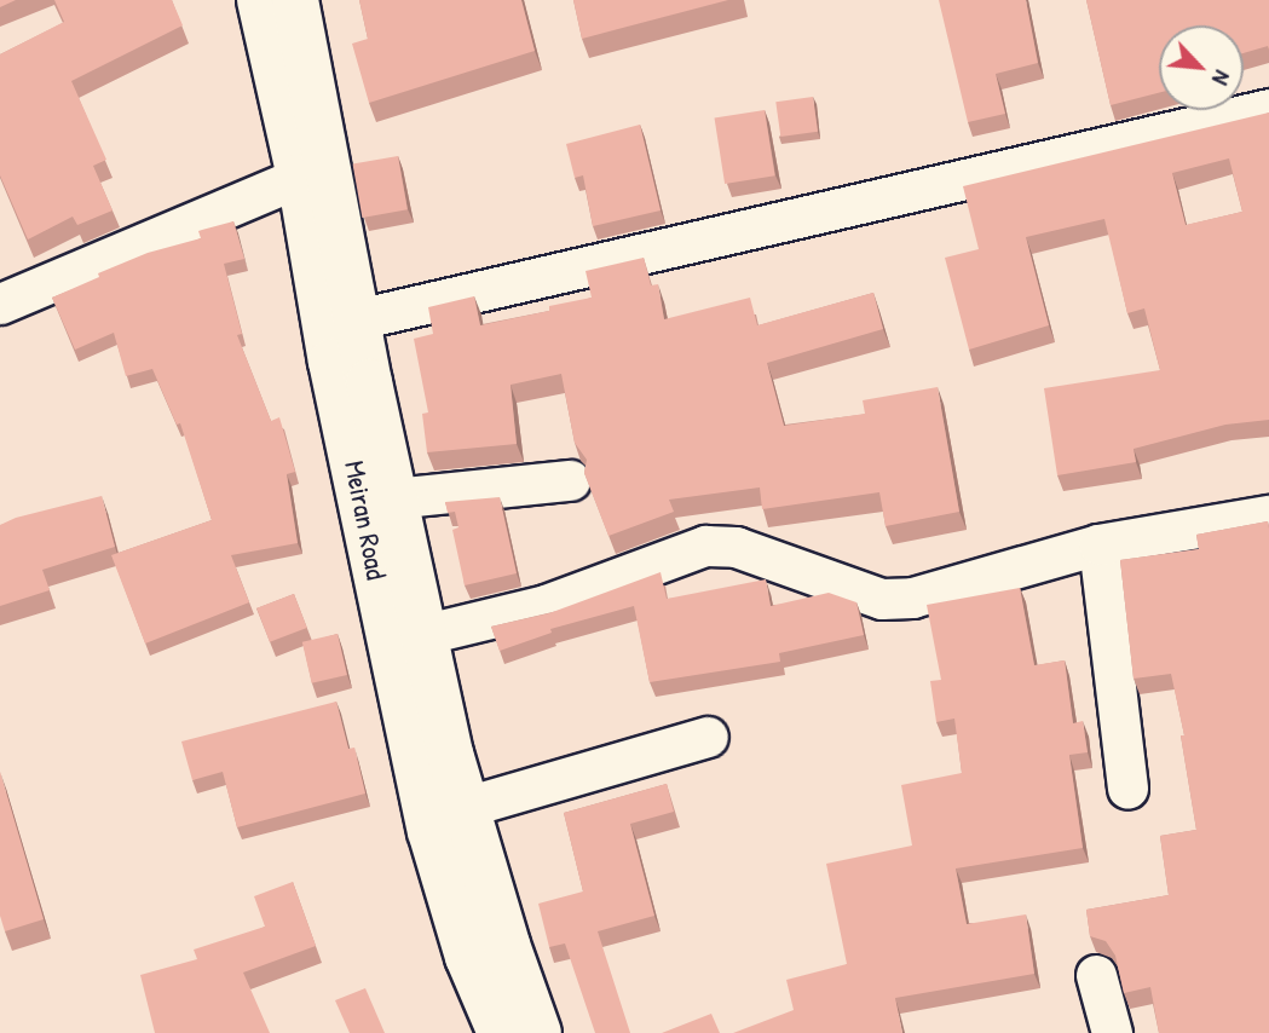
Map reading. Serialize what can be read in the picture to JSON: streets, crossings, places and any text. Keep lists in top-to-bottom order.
{
  "streets": {
    "main road": ["Meiran Road"]
  },
  "north": "bottom right"
}
